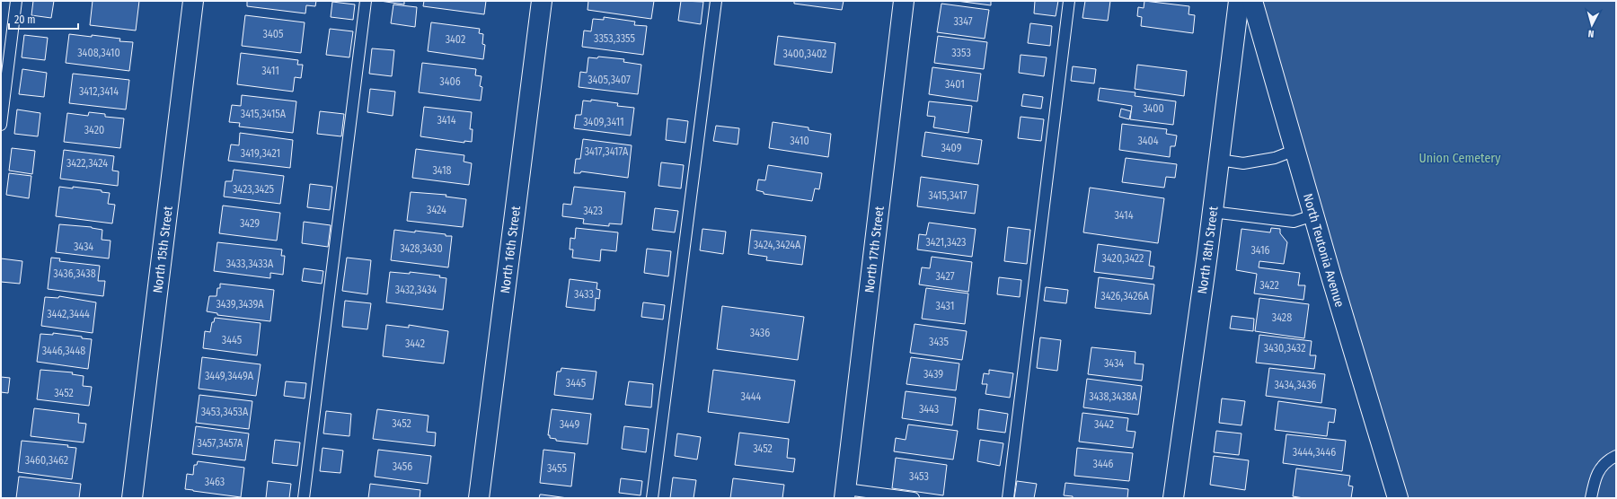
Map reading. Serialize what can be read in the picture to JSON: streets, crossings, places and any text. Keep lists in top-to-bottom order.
{
  "streets": {
    "street": [
      "North 15th Street",
      "North 16th Street",
      "North 17th Street",
      "North 18th Street",
      "North Teutonia Avenue"
    ]
  },
  "parks": ["Union Cemetery"],
  "house_numbers": [
    "3347",
    "3405",
    "3353,3355",
    "3402",
    "3408,3410",
    "3353",
    "3400,3402",
    "3411",
    "3405,3407",
    "3406",
    "3401",
    "3412,3414",
    "3400",
    "3415,3415A",
    "3414",
    "3409,3411",
    "3420",
    "3410",
    "3404",
    "3409",
    "3417,3417A",
    "3419,3421",
    "3422,3424",
    "3418",
    "3423,3425",
    "3415,3417",
    "3424",
    "3423",
    "3414",
    "3429",
    "3421,3423",
    "3424,3424A",
    "3434",
    "3428,3430",
    "3416",
    "3420,3422",
    "3433,3433A",
    "3436,3438",
    "3427",
    "3422",
    "3432,3434",
    "3433",
    "3426,3426A",
    "3439,3439A",
    "3431",
    "3442,3444",
    "3428",
    "3436",
    "3445",
    "3435",
    "3442",
    "3430,3432",
    "3446,3448",
    "3434",
    "3439",
    "3449,3449A",
    "3445",
    "3434,3436",
    "3452",
    "3444",
    "3438,3438A",
    "3443",
    "3453,3453A",
    "3452",
    "3449",
    "3442",
    "3457,3457A",
    "3452",
    "3444,3446",
    "3460,3462",
    "3446",
    "3456",
    "3455",
    "3453",
    "3463"
  ],
  "scale_bar": "20 m",
  "north": "bottom"
}
